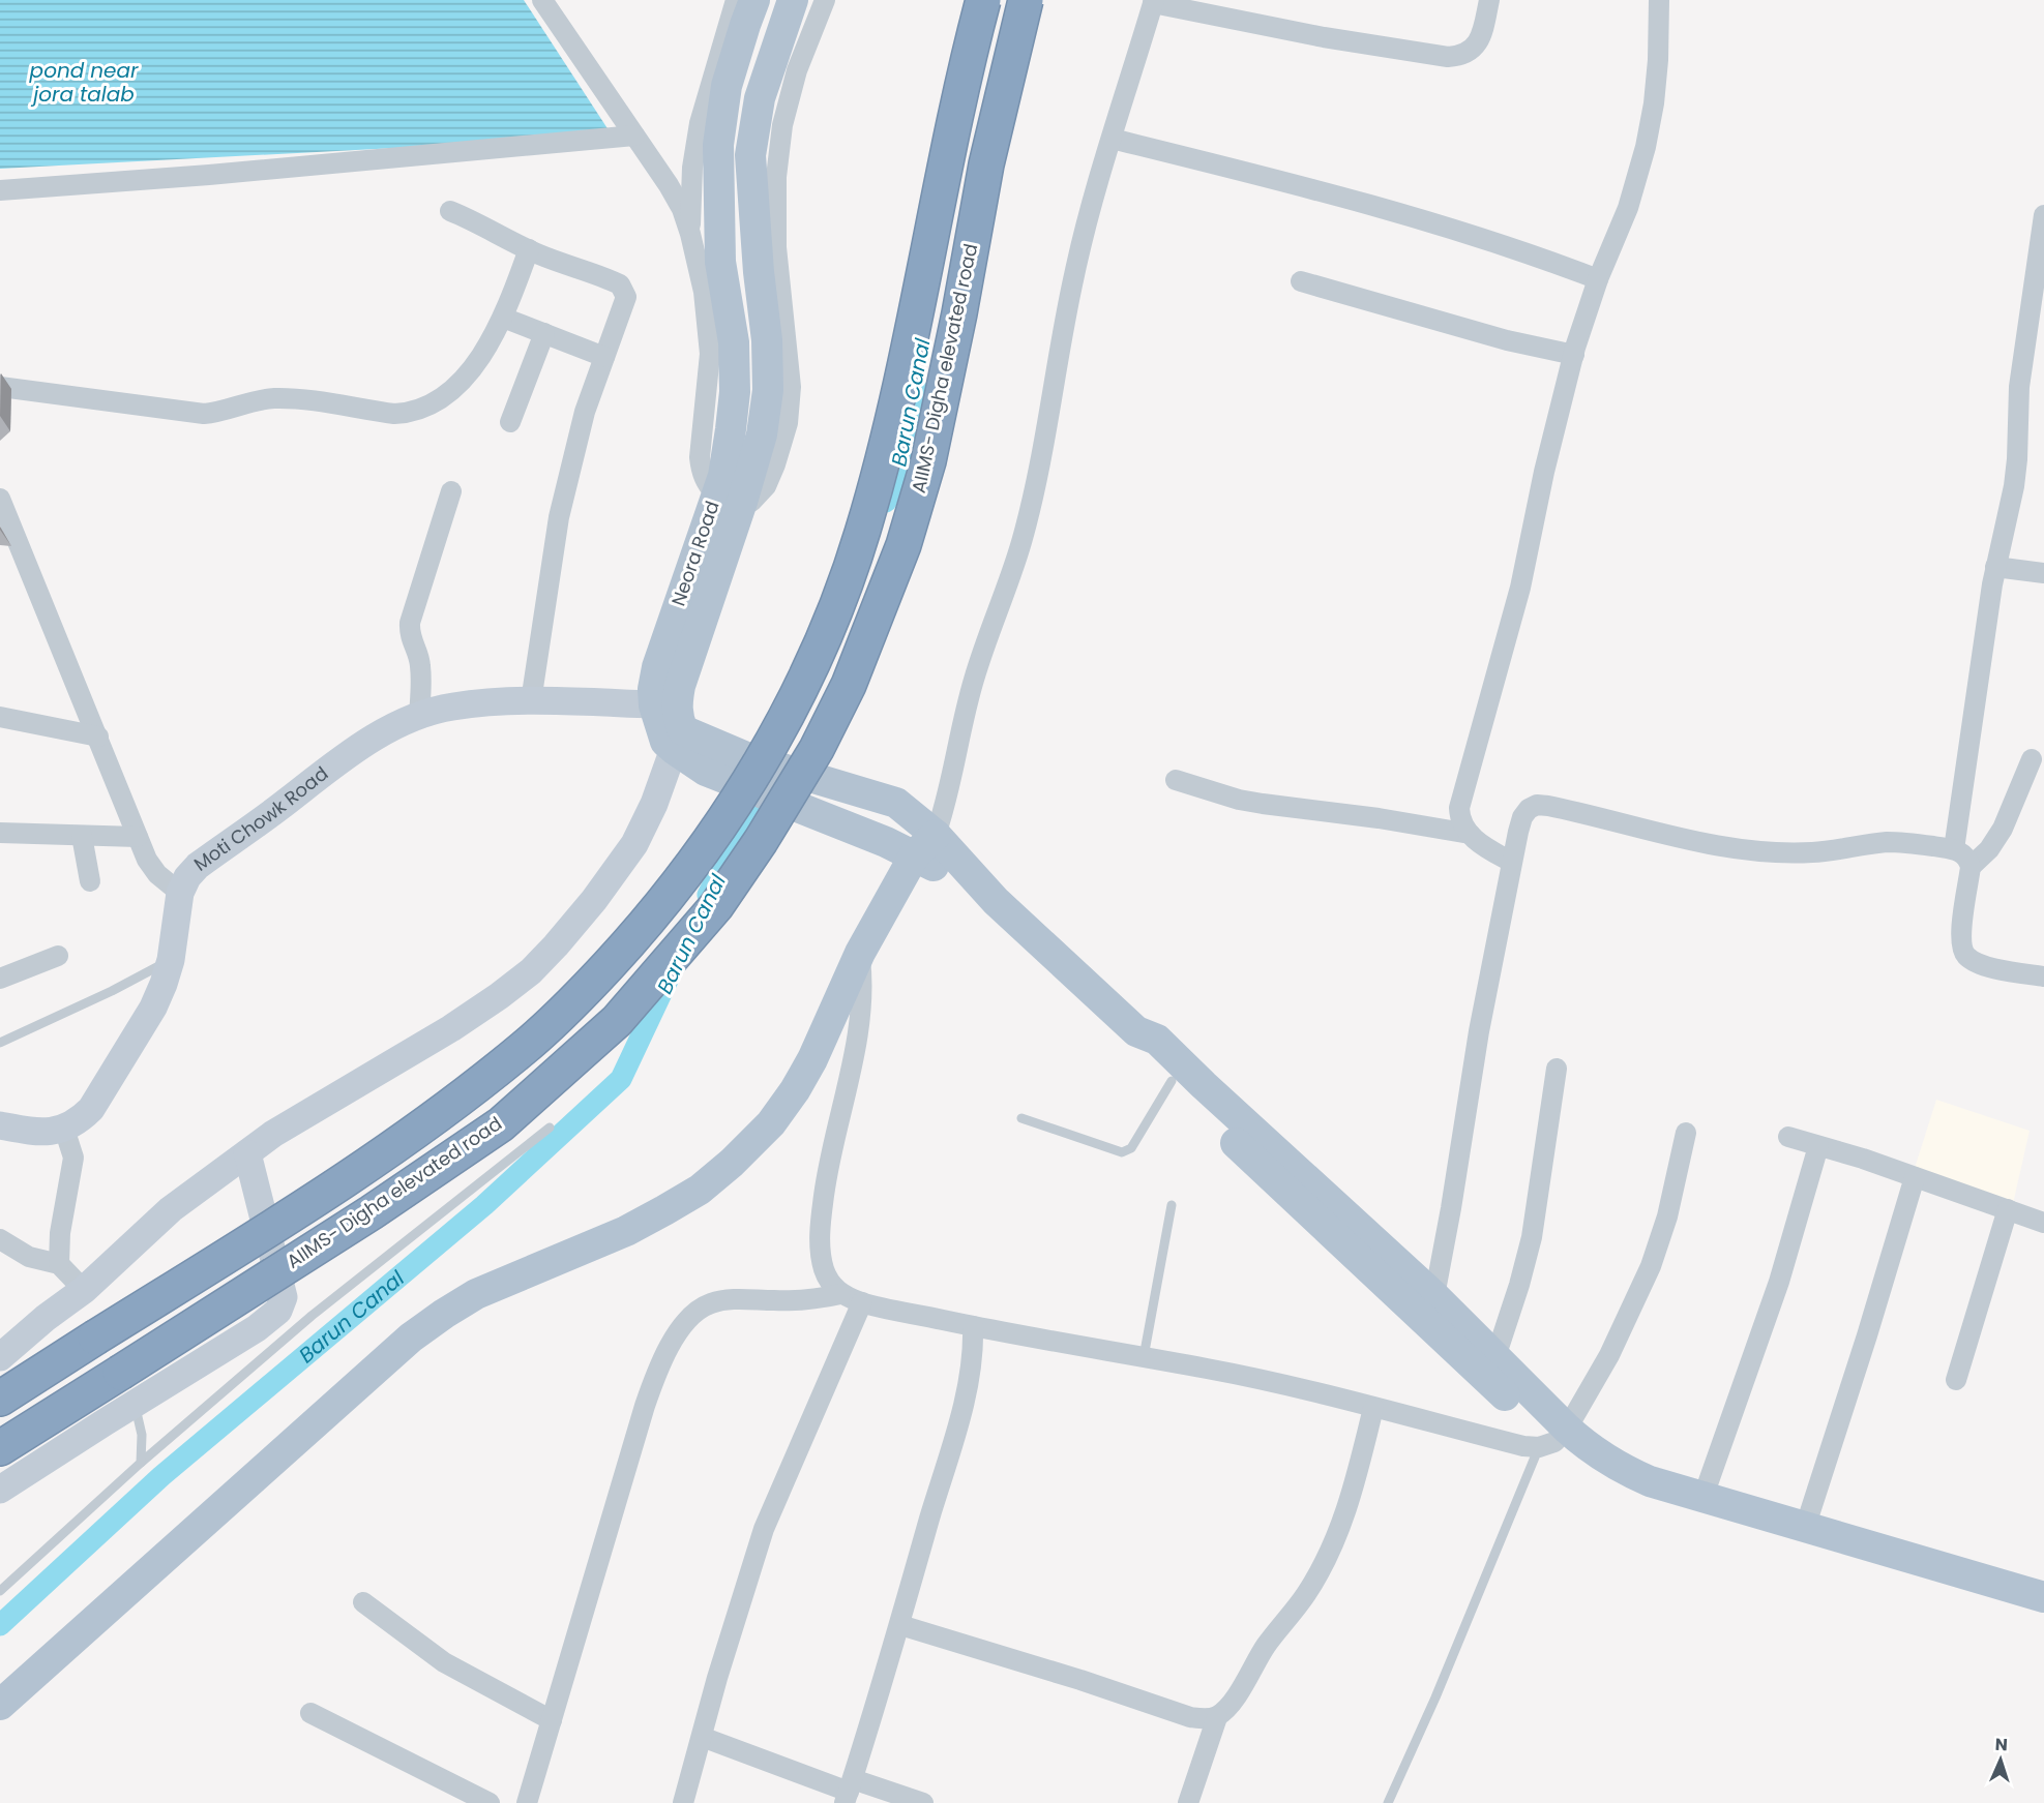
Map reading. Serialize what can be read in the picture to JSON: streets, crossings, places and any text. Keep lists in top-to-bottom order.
{
  "streets": {
    "highway": ["AIIMS- Digha elevated road"],
    "street": ["Moti Chowk Road"]
  },
  "water": ["pond near jora talab", "Barun Canal"],
  "north": "top"
}
